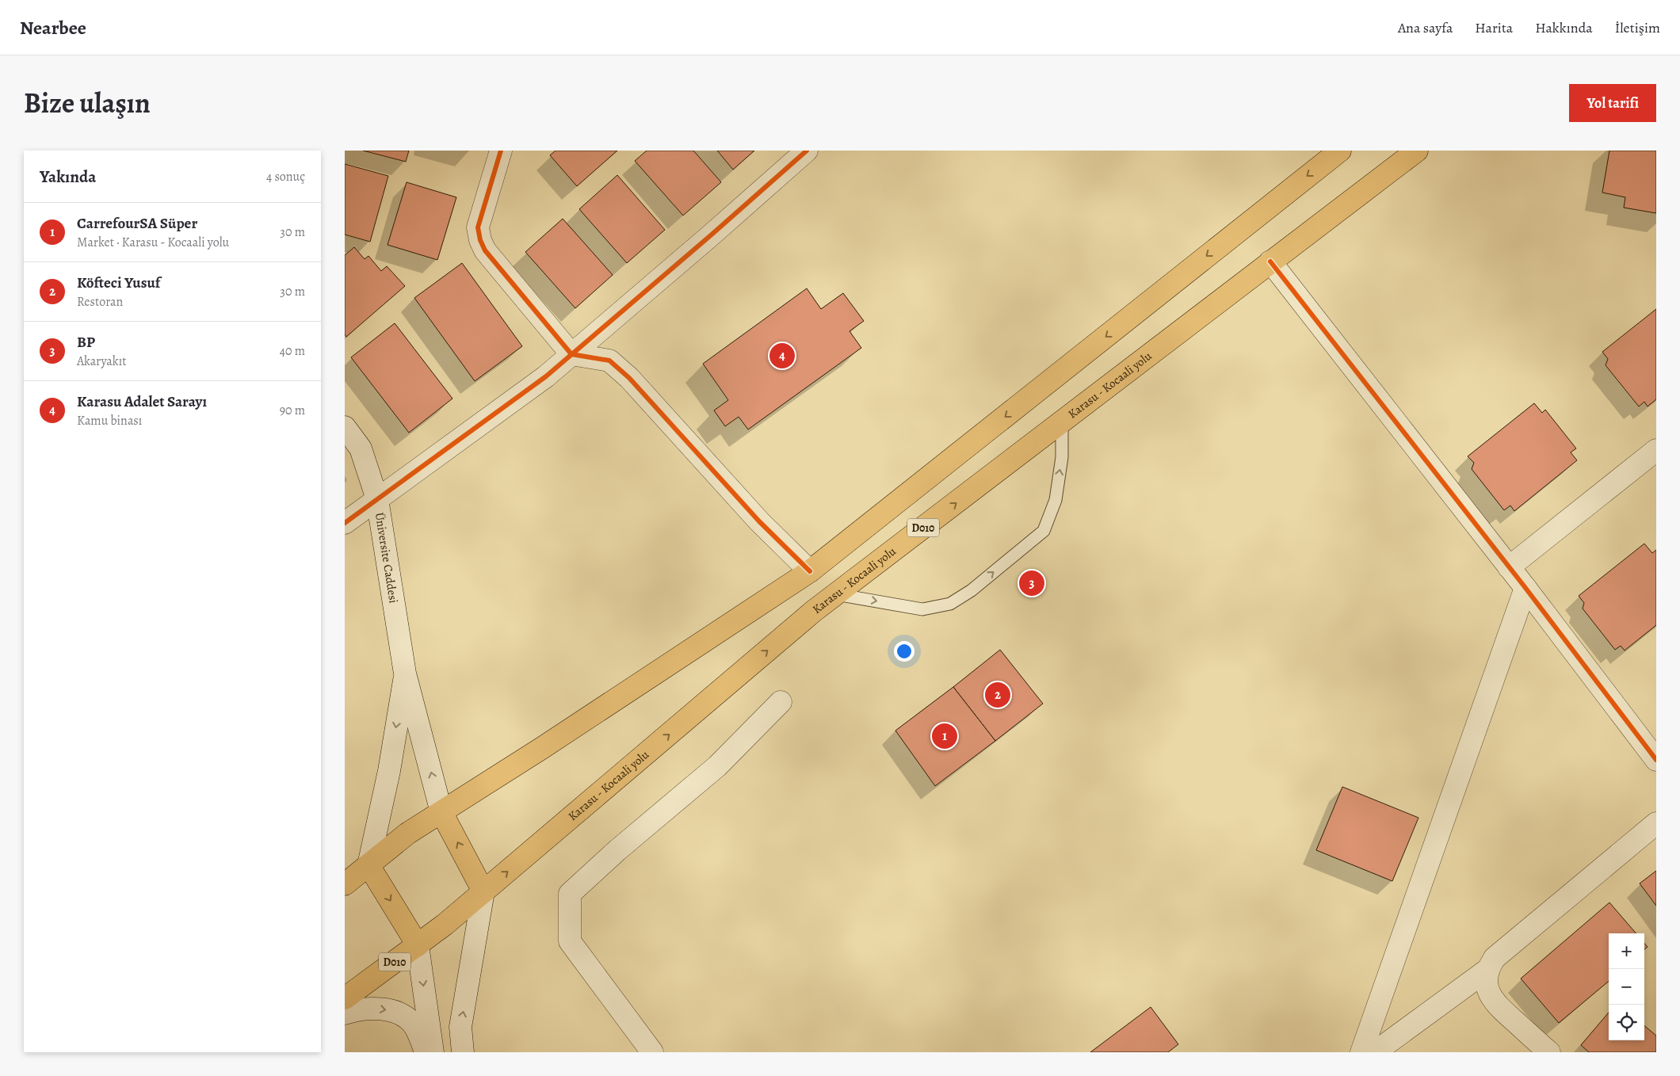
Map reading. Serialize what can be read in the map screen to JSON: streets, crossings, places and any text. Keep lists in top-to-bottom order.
{
  "streets": {
    "highway": ["Karasu - Kocaali yolu", "D010"],
    "street": ["Üniversite Caddesi"]
  },
  "page": {
    "header": "Nearbee",
    "nav": [
      "Ana sayfa",
      "Harita",
      "Hakkında",
      "İletişim"
    ],
    "title": "Bize ulaşın",
    "buttons": "Yol tarifi",
    "heading": ["Yakında", "4 sonuç"],
    "list": [
      {
        "mark": "1",
        "name": "CarrefourSA Süper",
        "note": "Market · Karasu - Kocaali yolu",
        "value": "30 m"
      },
      {
        "mark": "2",
        "name": "Köfteci Yusuf",
        "note": "Restoran",
        "value": "30 m"
      },
      {
        "mark": "3",
        "name": "BP",
        "note": "Akaryakıt",
        "value": "40 m"
      },
      {
        "mark": "4",
        "name": "Karasu Adalet Sarayı",
        "note": "Kamu binası",
        "value": "90 m"
      }
    ],
    "pins": [
      "4",
      "3",
      "2",
      "1"
    ],
    "map_buttons": ["+", "−"]
  }
}
